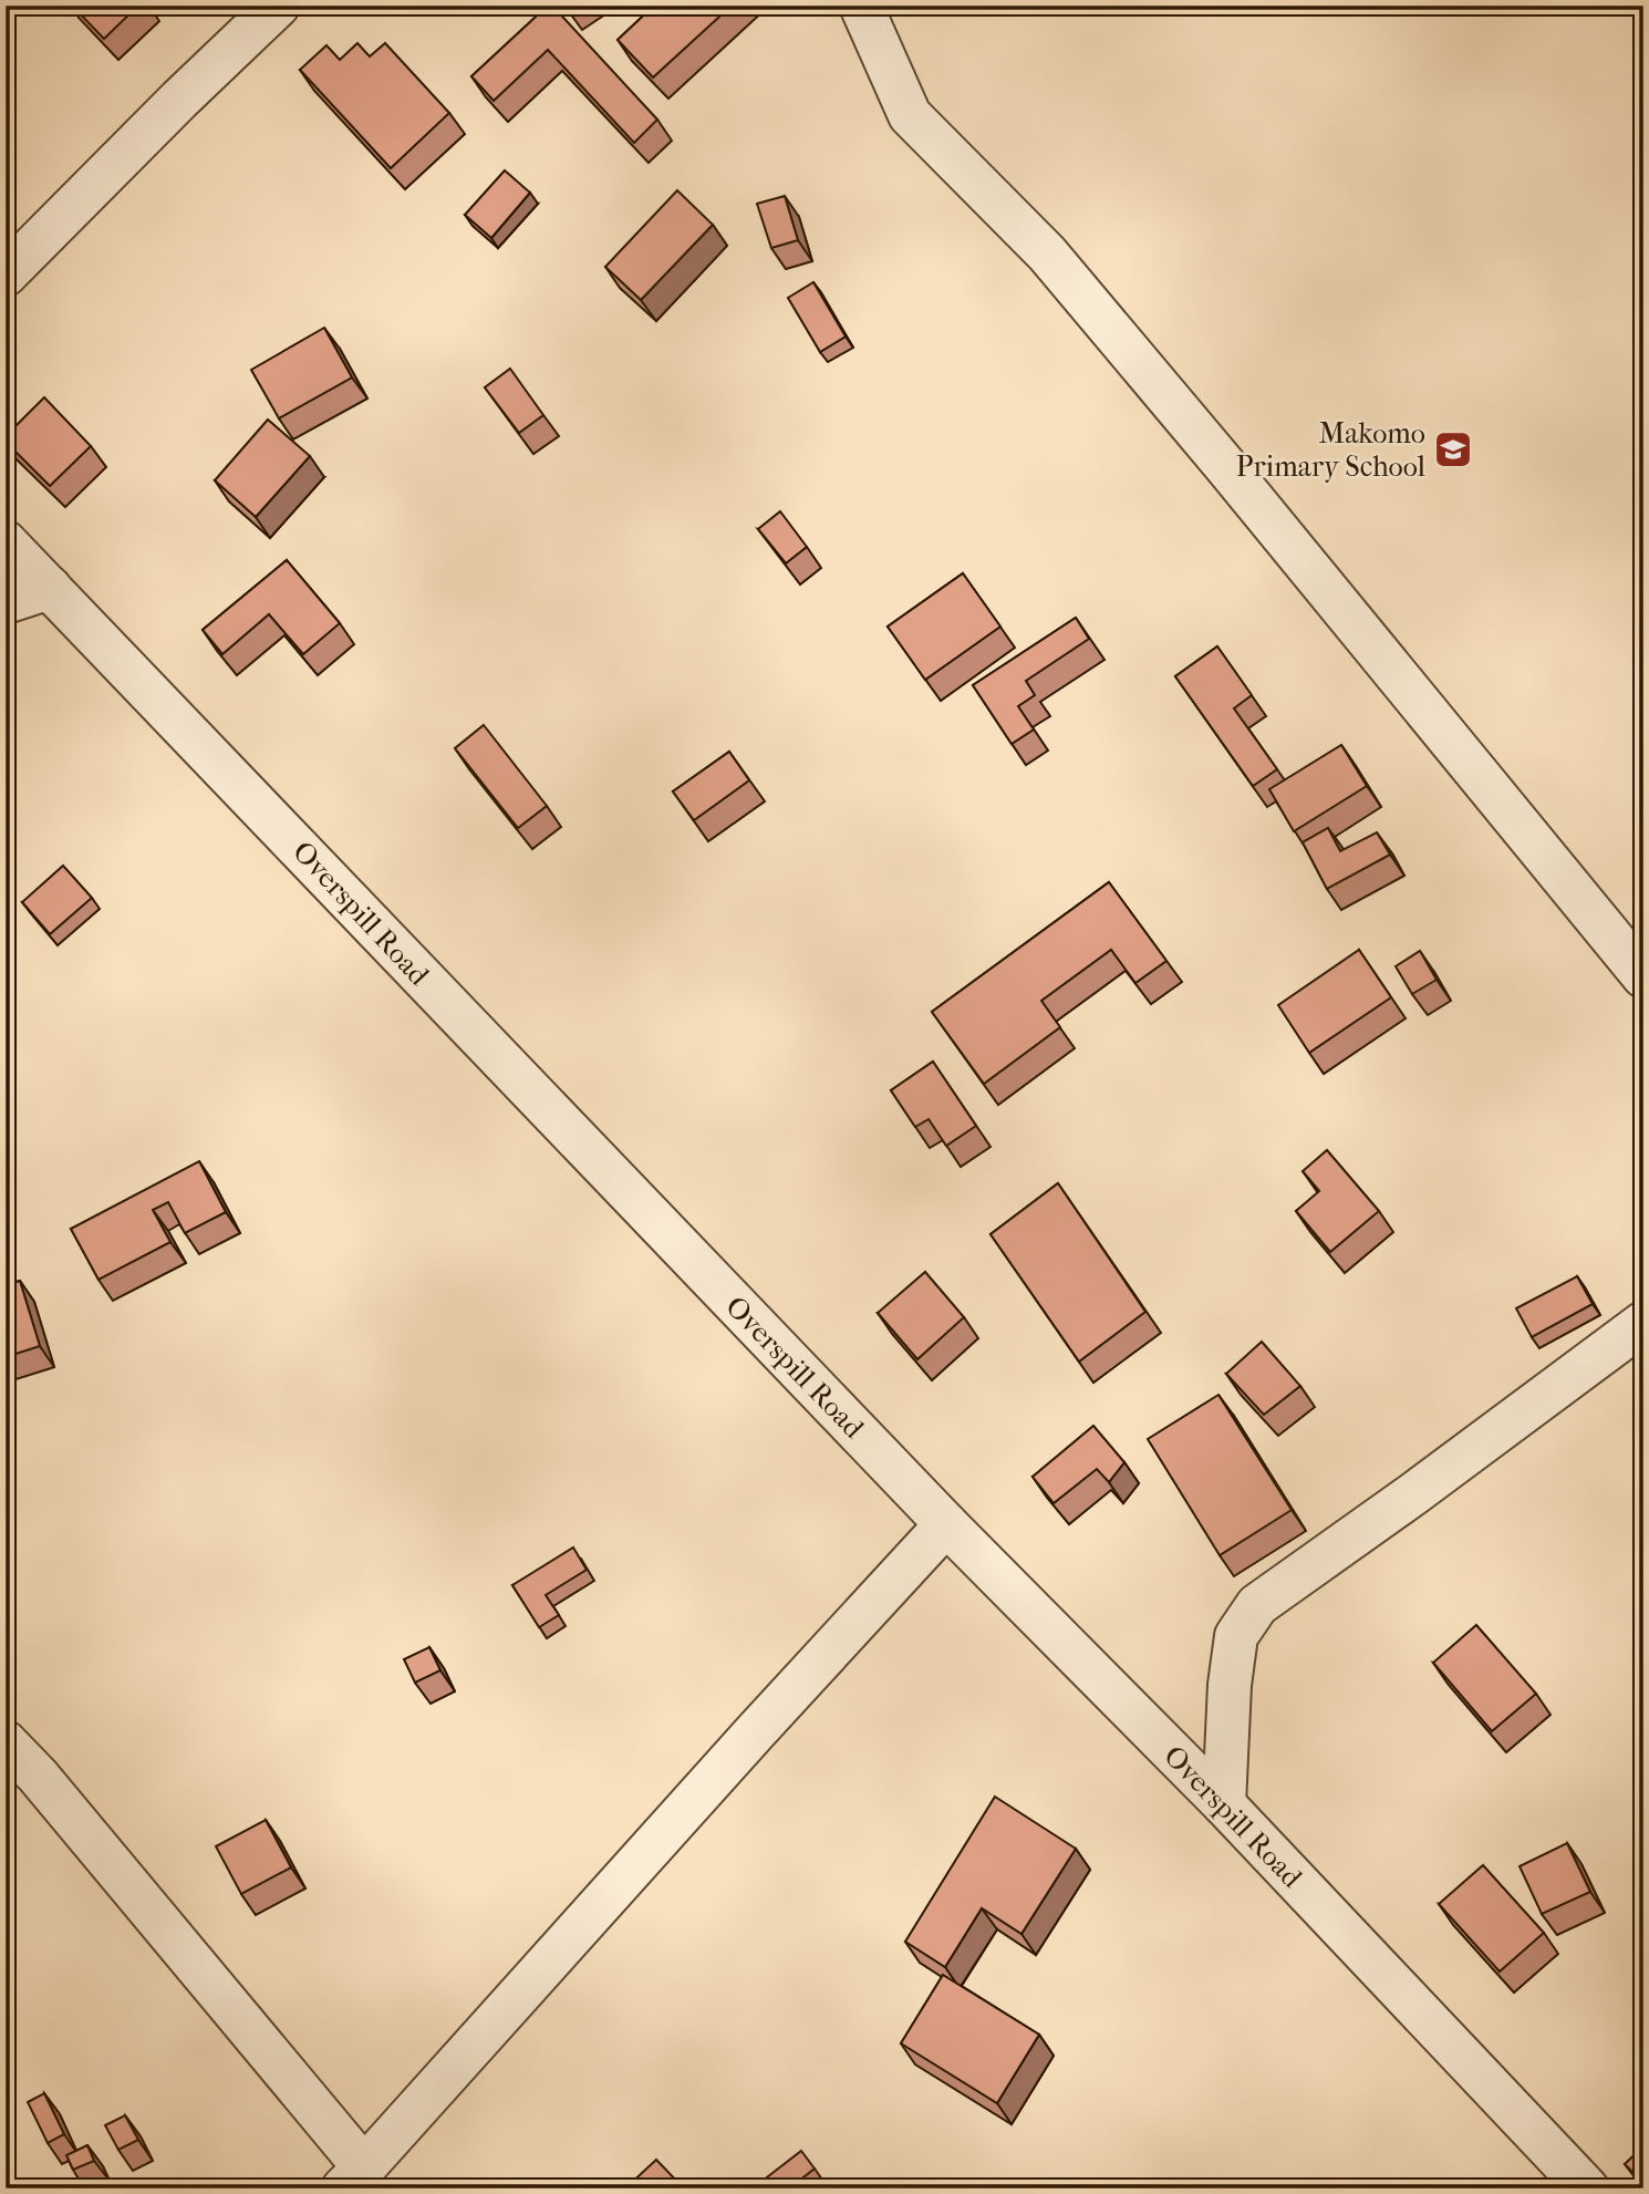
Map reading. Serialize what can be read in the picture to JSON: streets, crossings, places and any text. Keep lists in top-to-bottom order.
{
  "streets": {
    "street": ["Overspill Road"]
  },
  "places": {
    "school or university": ["Makomo Primary School"]
  }
}
